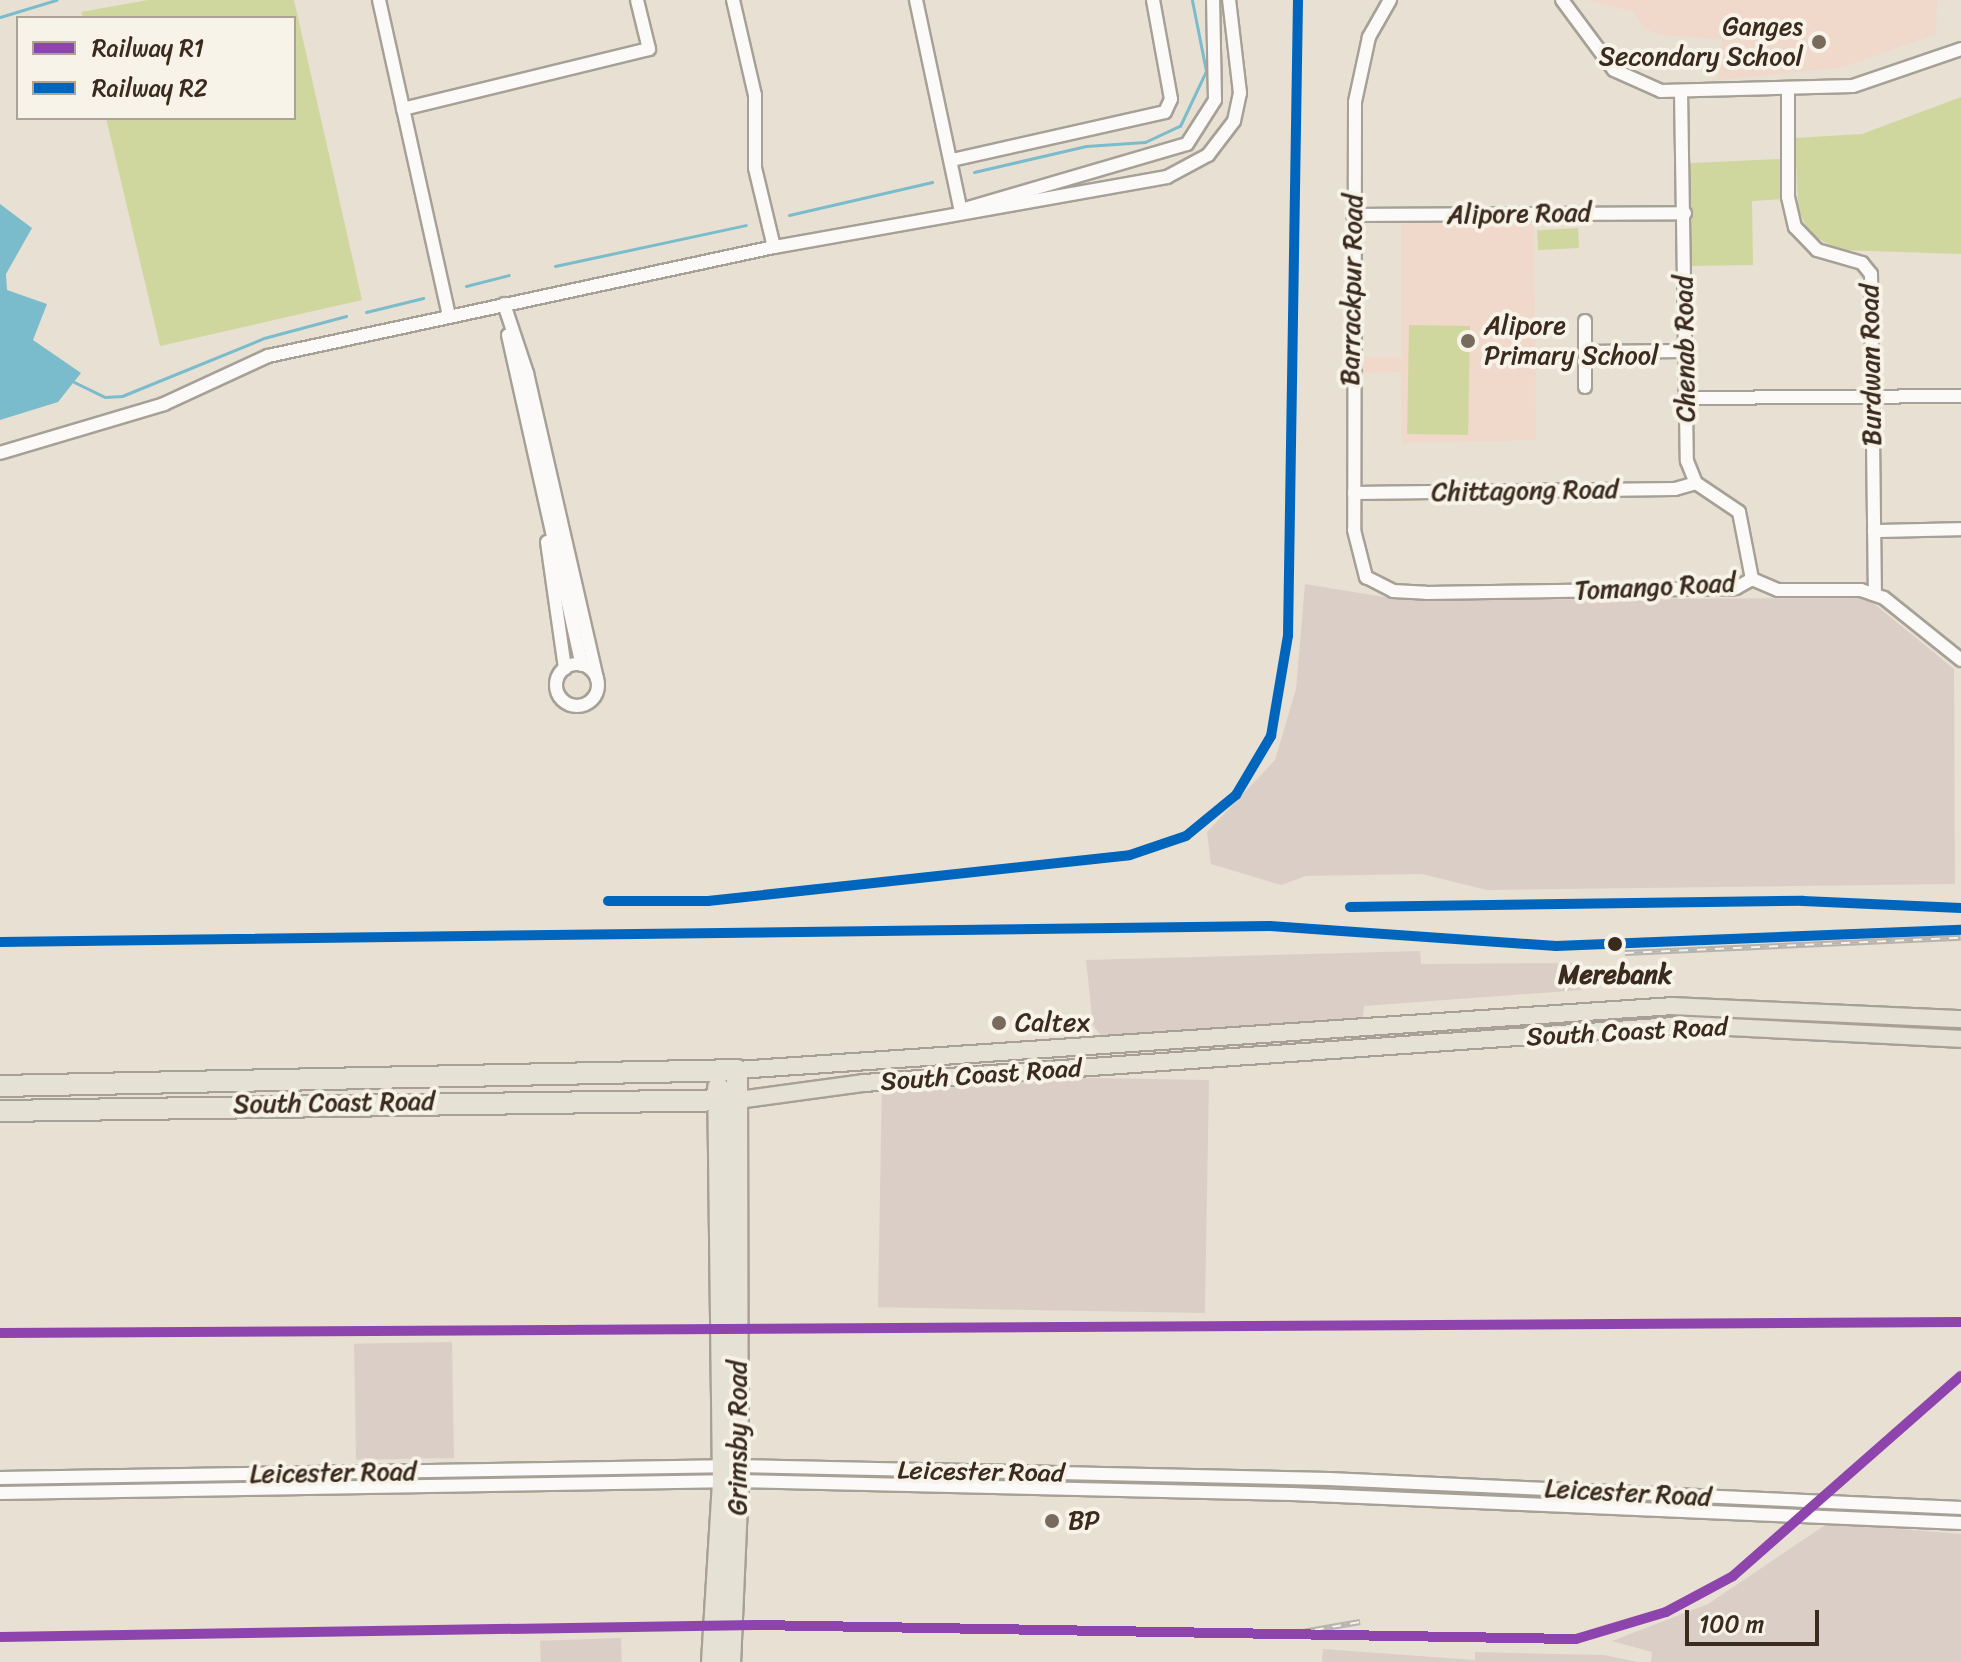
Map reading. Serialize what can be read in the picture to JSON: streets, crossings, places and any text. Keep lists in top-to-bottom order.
{
  "streets": {
    "highway": ["South Coast Road", "Grimsby Road"],
    "street": [
      "Alipore Road",
      "Barrackpur Road",
      "Chenab Road",
      "Burdwan Road",
      "Chittagong Road",
      "Tomango Road",
      "Leicester Road"
    ]
  },
  "crossings": [
    ["Alipore Road", "Barrackpur Road"],
    ["Alipore Road", "Chenab Road"],
    ["Barrackpur Road", "Chittagong Road"],
    ["Barrackpur Road", "Tomango Road"],
    ["Chenab Road", "Chittagong Road"],
    ["Burdwan Road", "Tomango Road"],
    ["South Coast Road", "Grimsby Road"],
    ["Grimsby Road", "Leicester Road"]
  ],
  "places": [
    "Ganges Secondary School",
    "Alipore Primary School",
    "Merebank",
    "Caltex",
    "BP"
  ],
  "lines": ["rail line R2", "rail line R1"],
  "legend": ["Railway R1", "Railway R2"],
  "scale_bar": "100 m"
}
